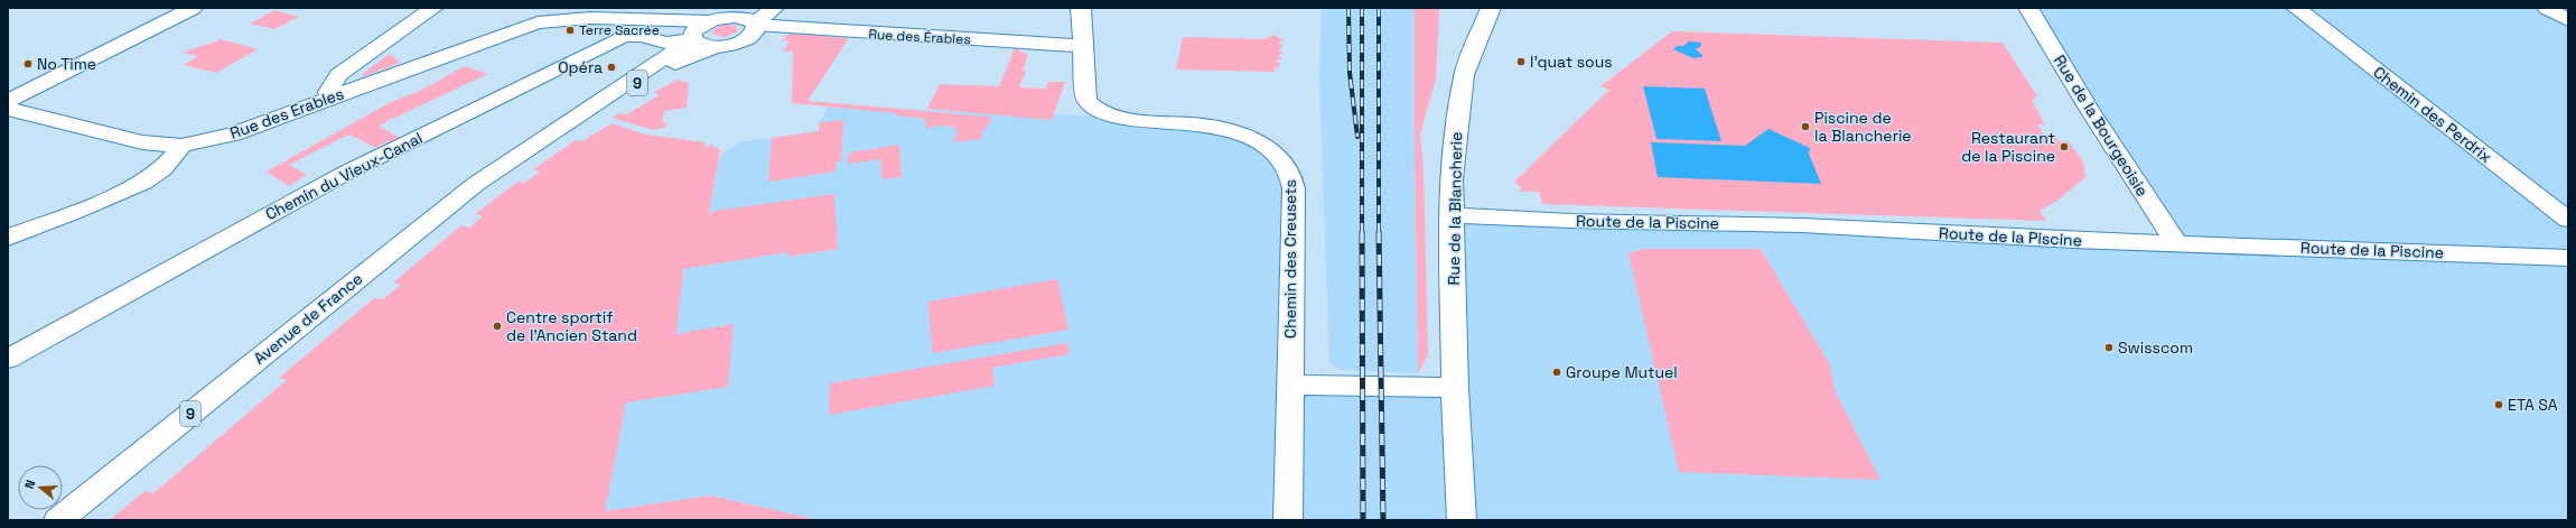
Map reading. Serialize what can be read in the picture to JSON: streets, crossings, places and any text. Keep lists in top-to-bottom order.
{
  "streets": {
    "street": [
      "Rue des Érables",
      "9",
      "Rue des Erables",
      "Chemin des Perdrix",
      "Rue de la Bourgeoisie",
      "Chemin du Vieux-Canal",
      "Rue de la Blancherie",
      "Route de la Piscine",
      "Chemin des Creusets",
      "Avenue de France"
    ]
  },
  "crossings": [
    ["Rue des Érables", "Chemin des Creusets"],
    ["Rue des Érables", "Avenue de France"],
    ["Rue de la Bourgeoisie", "Route de la Piscine"],
    ["Chemin du Vieux-Canal", "Avenue de France"],
    ["Rue de la Blancherie", "Route de la Piscine"]
  ],
  "places": [
    "Terre Sacrée",
    "l'quat sous",
    "No Time",
    "Opéra",
    "Piscine de la Blancherie",
    "Restaurant de la Piscine",
    "Centre sportif de l'Ancien Stand",
    "Swisscom",
    "Groupe Mutuel",
    "ETA SA"
  ],
  "north": "left"
}
